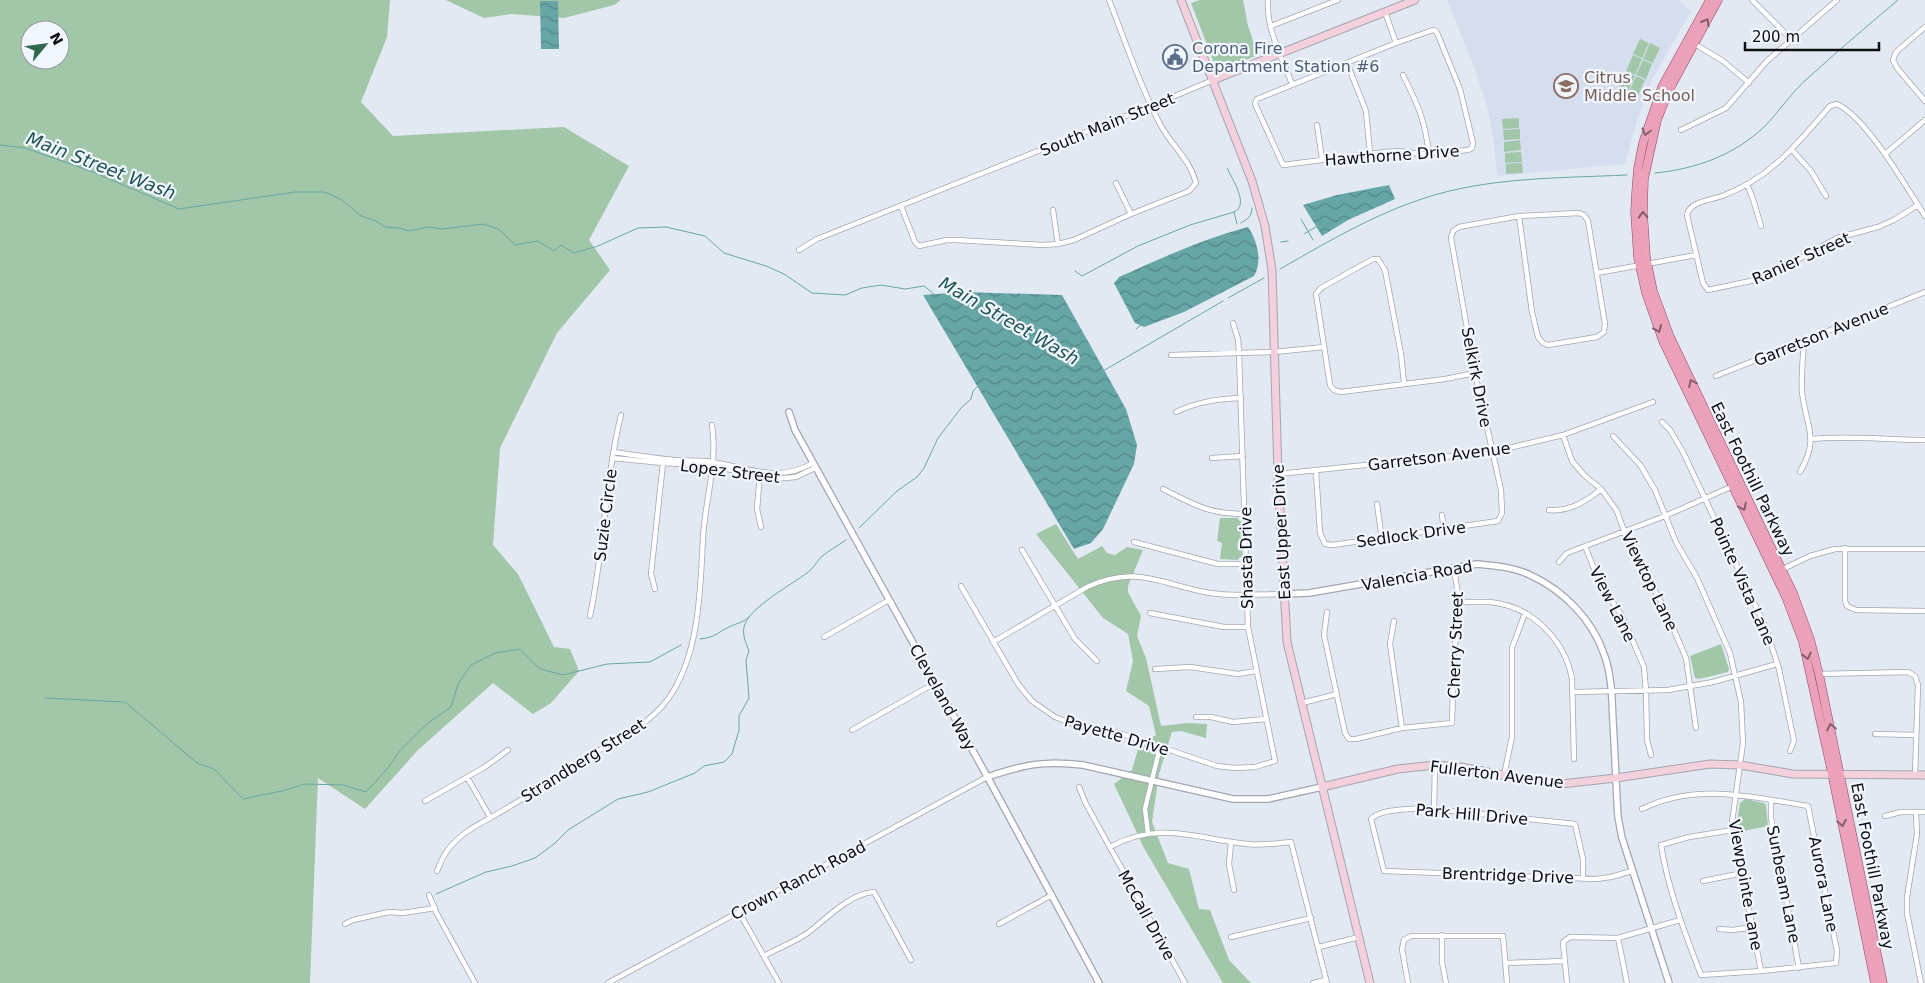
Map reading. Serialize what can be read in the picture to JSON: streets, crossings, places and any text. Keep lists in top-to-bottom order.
{
  "streets": {
    "main road": [
      "South Main Street",
      "East Foothill Parkway",
      "East Upper Drive",
      "Fullerton Avenue"
    ],
    "street": [
      "Hawthorne Drive",
      "Ranier Street",
      "Garretson Avenue",
      "Selkirk Drive",
      "Lopez Street",
      "Suzie Circle",
      "Sedlock Drive",
      "Shasta Drive",
      "Valencia Road",
      "Viewtop Lane",
      "Pointe Vista Lane",
      "View Lane",
      "Cherry Street",
      "Cleveland Way",
      "Payette Drive",
      "Strandberg Street",
      "Park Hill Drive",
      "Brentridge Drive",
      "Crown Ranch Road",
      "Sunbeam Lane",
      "Aurora Lane",
      "Viewpointe Lane",
      "McCall Drive"
    ]
  },
  "crossings": [
    ["South Main Street", "East Upper Drive"],
    ["Garretson Avenue", "Selkirk Drive"],
    ["Garretson Avenue", "East Upper Drive"],
    ["Garretson Avenue", "Sedlock Drive"],
    ["Garretson Avenue", "Viewtop Lane"],
    ["Selkirk Drive", "Sedlock Drive"],
    ["Lopez Street", "Suzie Circle"],
    ["Lopez Street", "Cleveland Way"],
    ["Lopez Street", "Strandberg Street"],
    ["East Foothill Parkway", "Fullerton Avenue"],
    ["East Upper Drive", "Valencia Road"],
    ["East Upper Drive", "Fullerton Avenue"],
    ["Shasta Drive", "Valencia Road"],
    ["Shasta Drive", "Payette Drive"],
    ["Valencia Road", "Cherry Street"],
    ["Valencia Road", "Payette Drive"],
    ["Valencia Road", "Fullerton Avenue"],
    ["Valencia Road", "Brentridge Drive"],
    ["Cleveland Way", "Fullerton Avenue"],
    ["Cleveland Way", "Crown Ranch Road"],
    ["Fullerton Avenue", "Crown Ranch Road"],
    ["Fullerton Avenue", "Viewpointe Lane"],
    ["Park Hill Drive", "Brentridge Drive"],
    ["Sunbeam Lane", "Aurora Lane"]
  ],
  "water": ["Main Street Wash"],
  "places": {
    "public building": ["Corona Fire Department Station #6"],
    "school or university": ["Citrus Middle School"]
  },
  "scale_bar": "200 m",
  "north": "top right"
}
